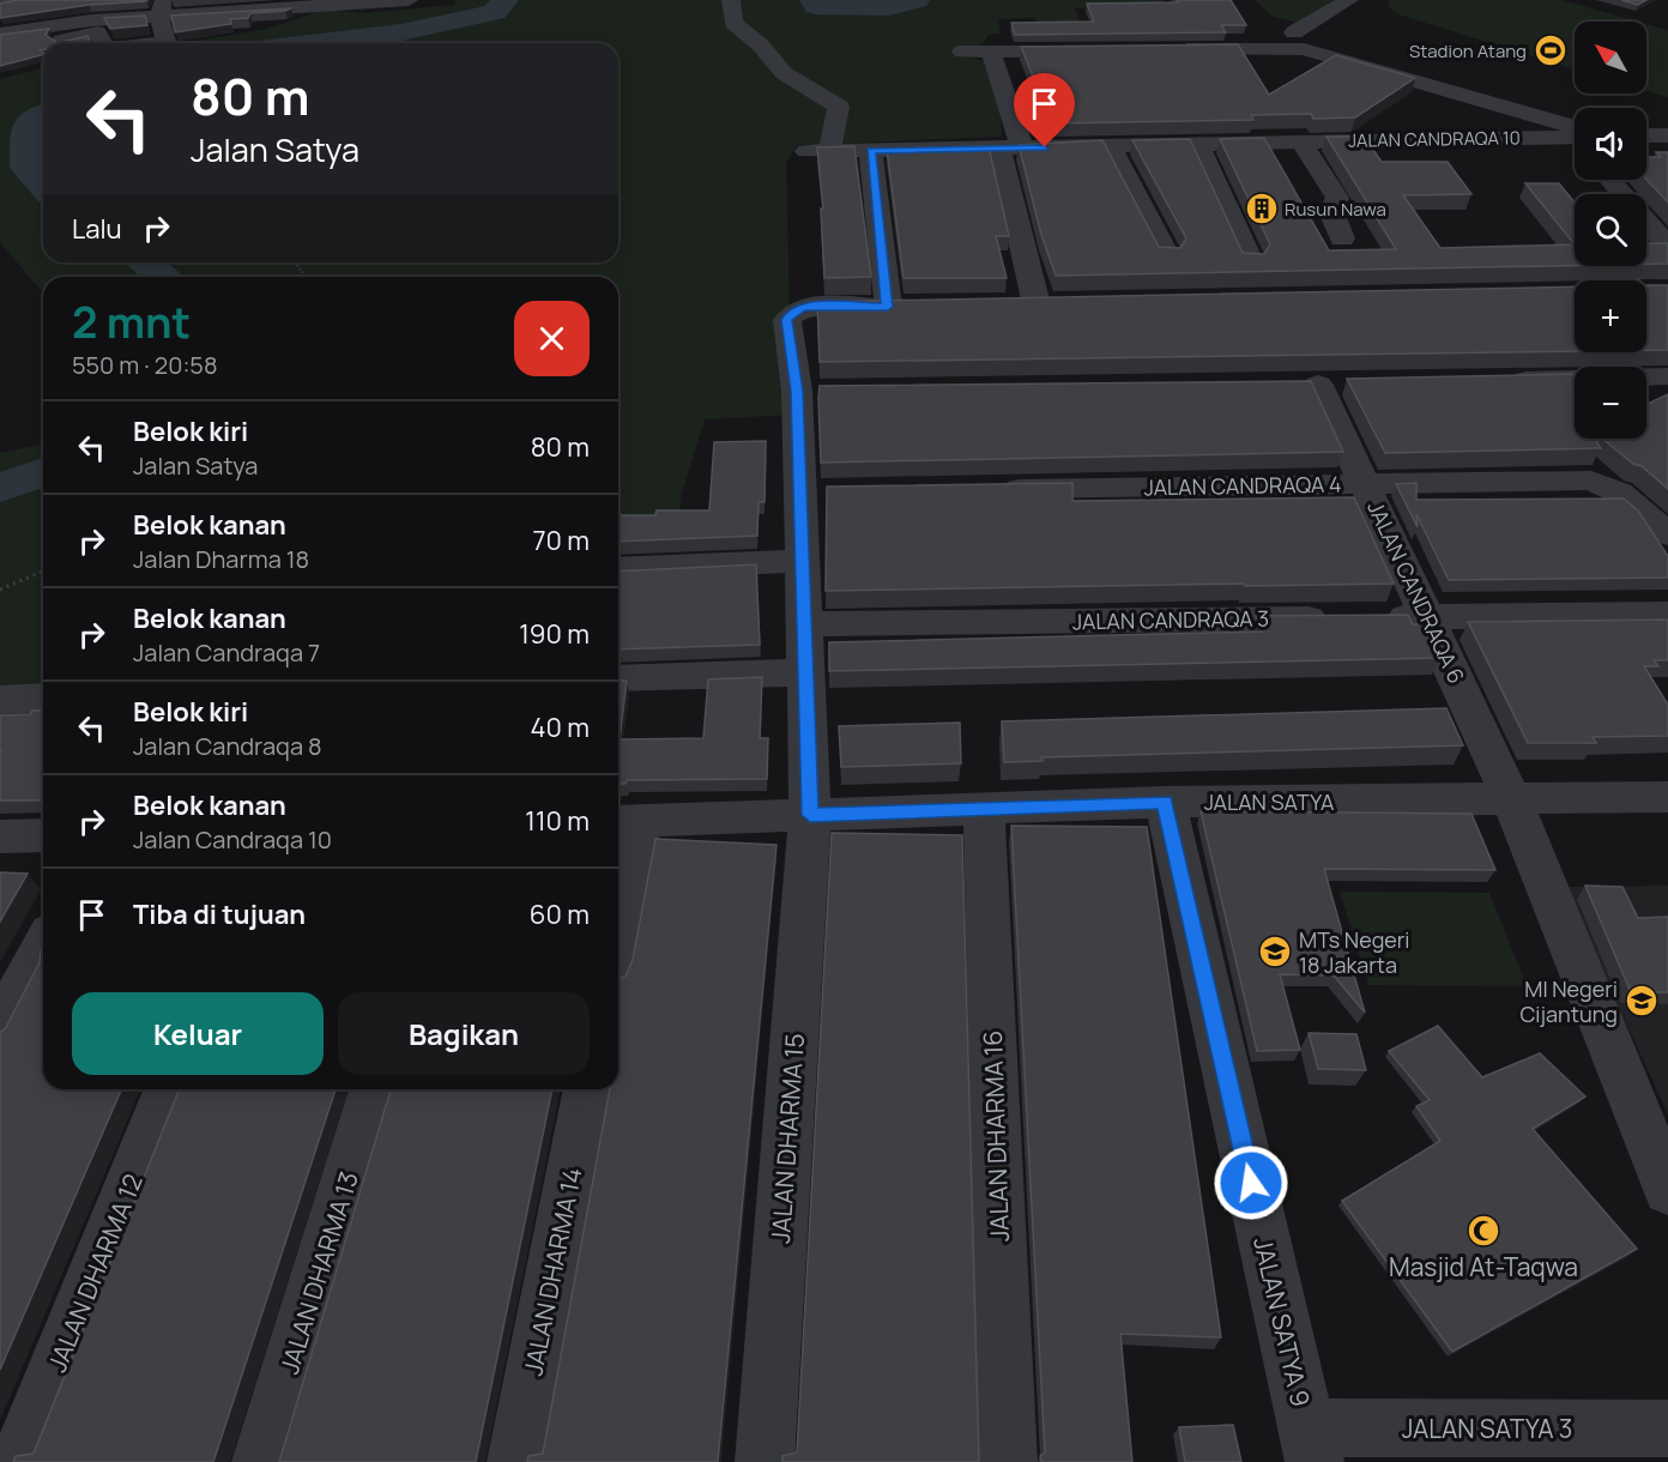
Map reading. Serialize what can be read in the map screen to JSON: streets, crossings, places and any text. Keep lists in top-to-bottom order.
{
  "streets": {
    "street": [
      "JALAN CANDRAQA 10",
      "JALAN CANDRAQA 4",
      "JALAN CANDRAQA 6",
      "JALAN CANDRAQA 3",
      "JALAN SATYA",
      "JALAN DHARMA 16",
      "JALAN DHARMA 15",
      "JALAN DHARMA 14",
      "JALAN DHARMA 12",
      "JALAN DHARMA 13",
      "JALAN SATYA 9",
      "JALAN SATYA 3"
    ]
  },
  "crossings": [
    ["JALAN CANDRAQA 10", "JALAN DHARMA 15"],
    ["JALAN CANDRAQA 4", "JALAN CANDRAQA 6"],
    ["JALAN CANDRAQA 6", "JALAN CANDRAQA 3"],
    ["JALAN CANDRAQA 6", "JALAN SATYA"],
    ["JALAN CANDRAQA 3", "JALAN DHARMA 15"],
    ["JALAN SATYA", "JALAN DHARMA 16"],
    ["JALAN SATYA", "JALAN DHARMA 15"],
    ["JALAN SATYA", "JALAN SATYA 9"],
    ["JALAN SATYA 9", "JALAN SATYA 3"]
  ],
  "places": {
    "sports": ["Stadion Atang"],
    "building": ["Rusun Nawa"],
    "school or university": ["MTs Negeri 18 Jakarta", "MI Negeri Cijantung"],
    "mosque": ["Masjid At-Taqwa"]
  },
  "north": "top left",
  "page": {
    "map_buttons": ["+", "−"],
    "turn": ["80 m", "Jalan Satya"],
    "then": "Lalu",
    "heading": ["2 mnt", "550 m · 20:58"],
    "list": [
      {
        "name": "Belok kiri",
        "note": "Jalan Satya",
        "value": "80 m"
      },
      {
        "name": "Belok kanan",
        "note": "Jalan Dharma 18",
        "value": "70 m"
      },
      {
        "name": "Belok kanan",
        "note": "Jalan Candraqa 7",
        "value": "190 m"
      },
      {
        "name": "Belok kiri",
        "note": "Jalan Candraqa 8",
        "value": "40 m"
      },
      {
        "name": "Belok kanan",
        "note": "Jalan Candraqa 10",
        "value": "110 m"
      },
      {
        "name": "Tiba di tujuan",
        "value": "60 m"
      }
    ],
    "buttons": ["Keluar", "Bagikan"]
  }
}
